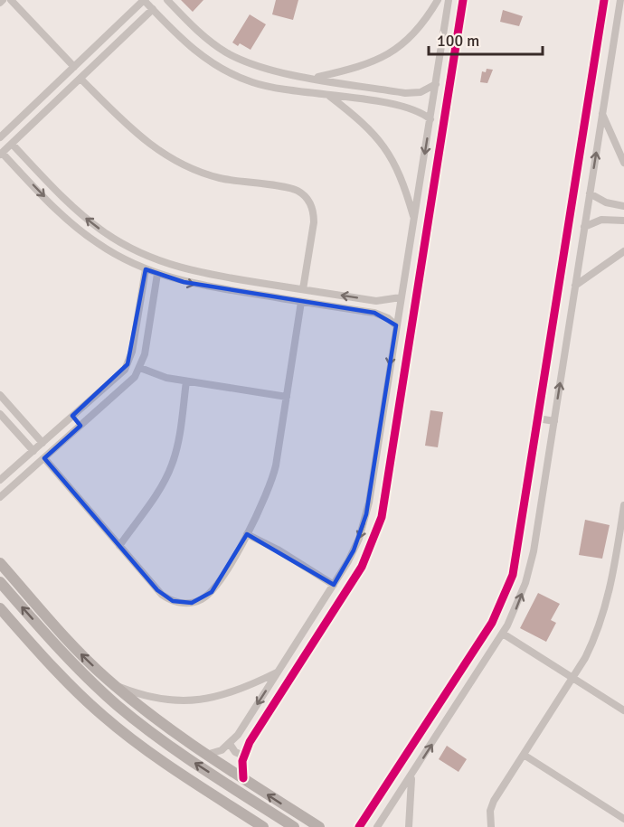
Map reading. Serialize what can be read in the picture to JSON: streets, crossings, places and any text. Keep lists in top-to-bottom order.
{
  "scale_bar": "100 m"
}
